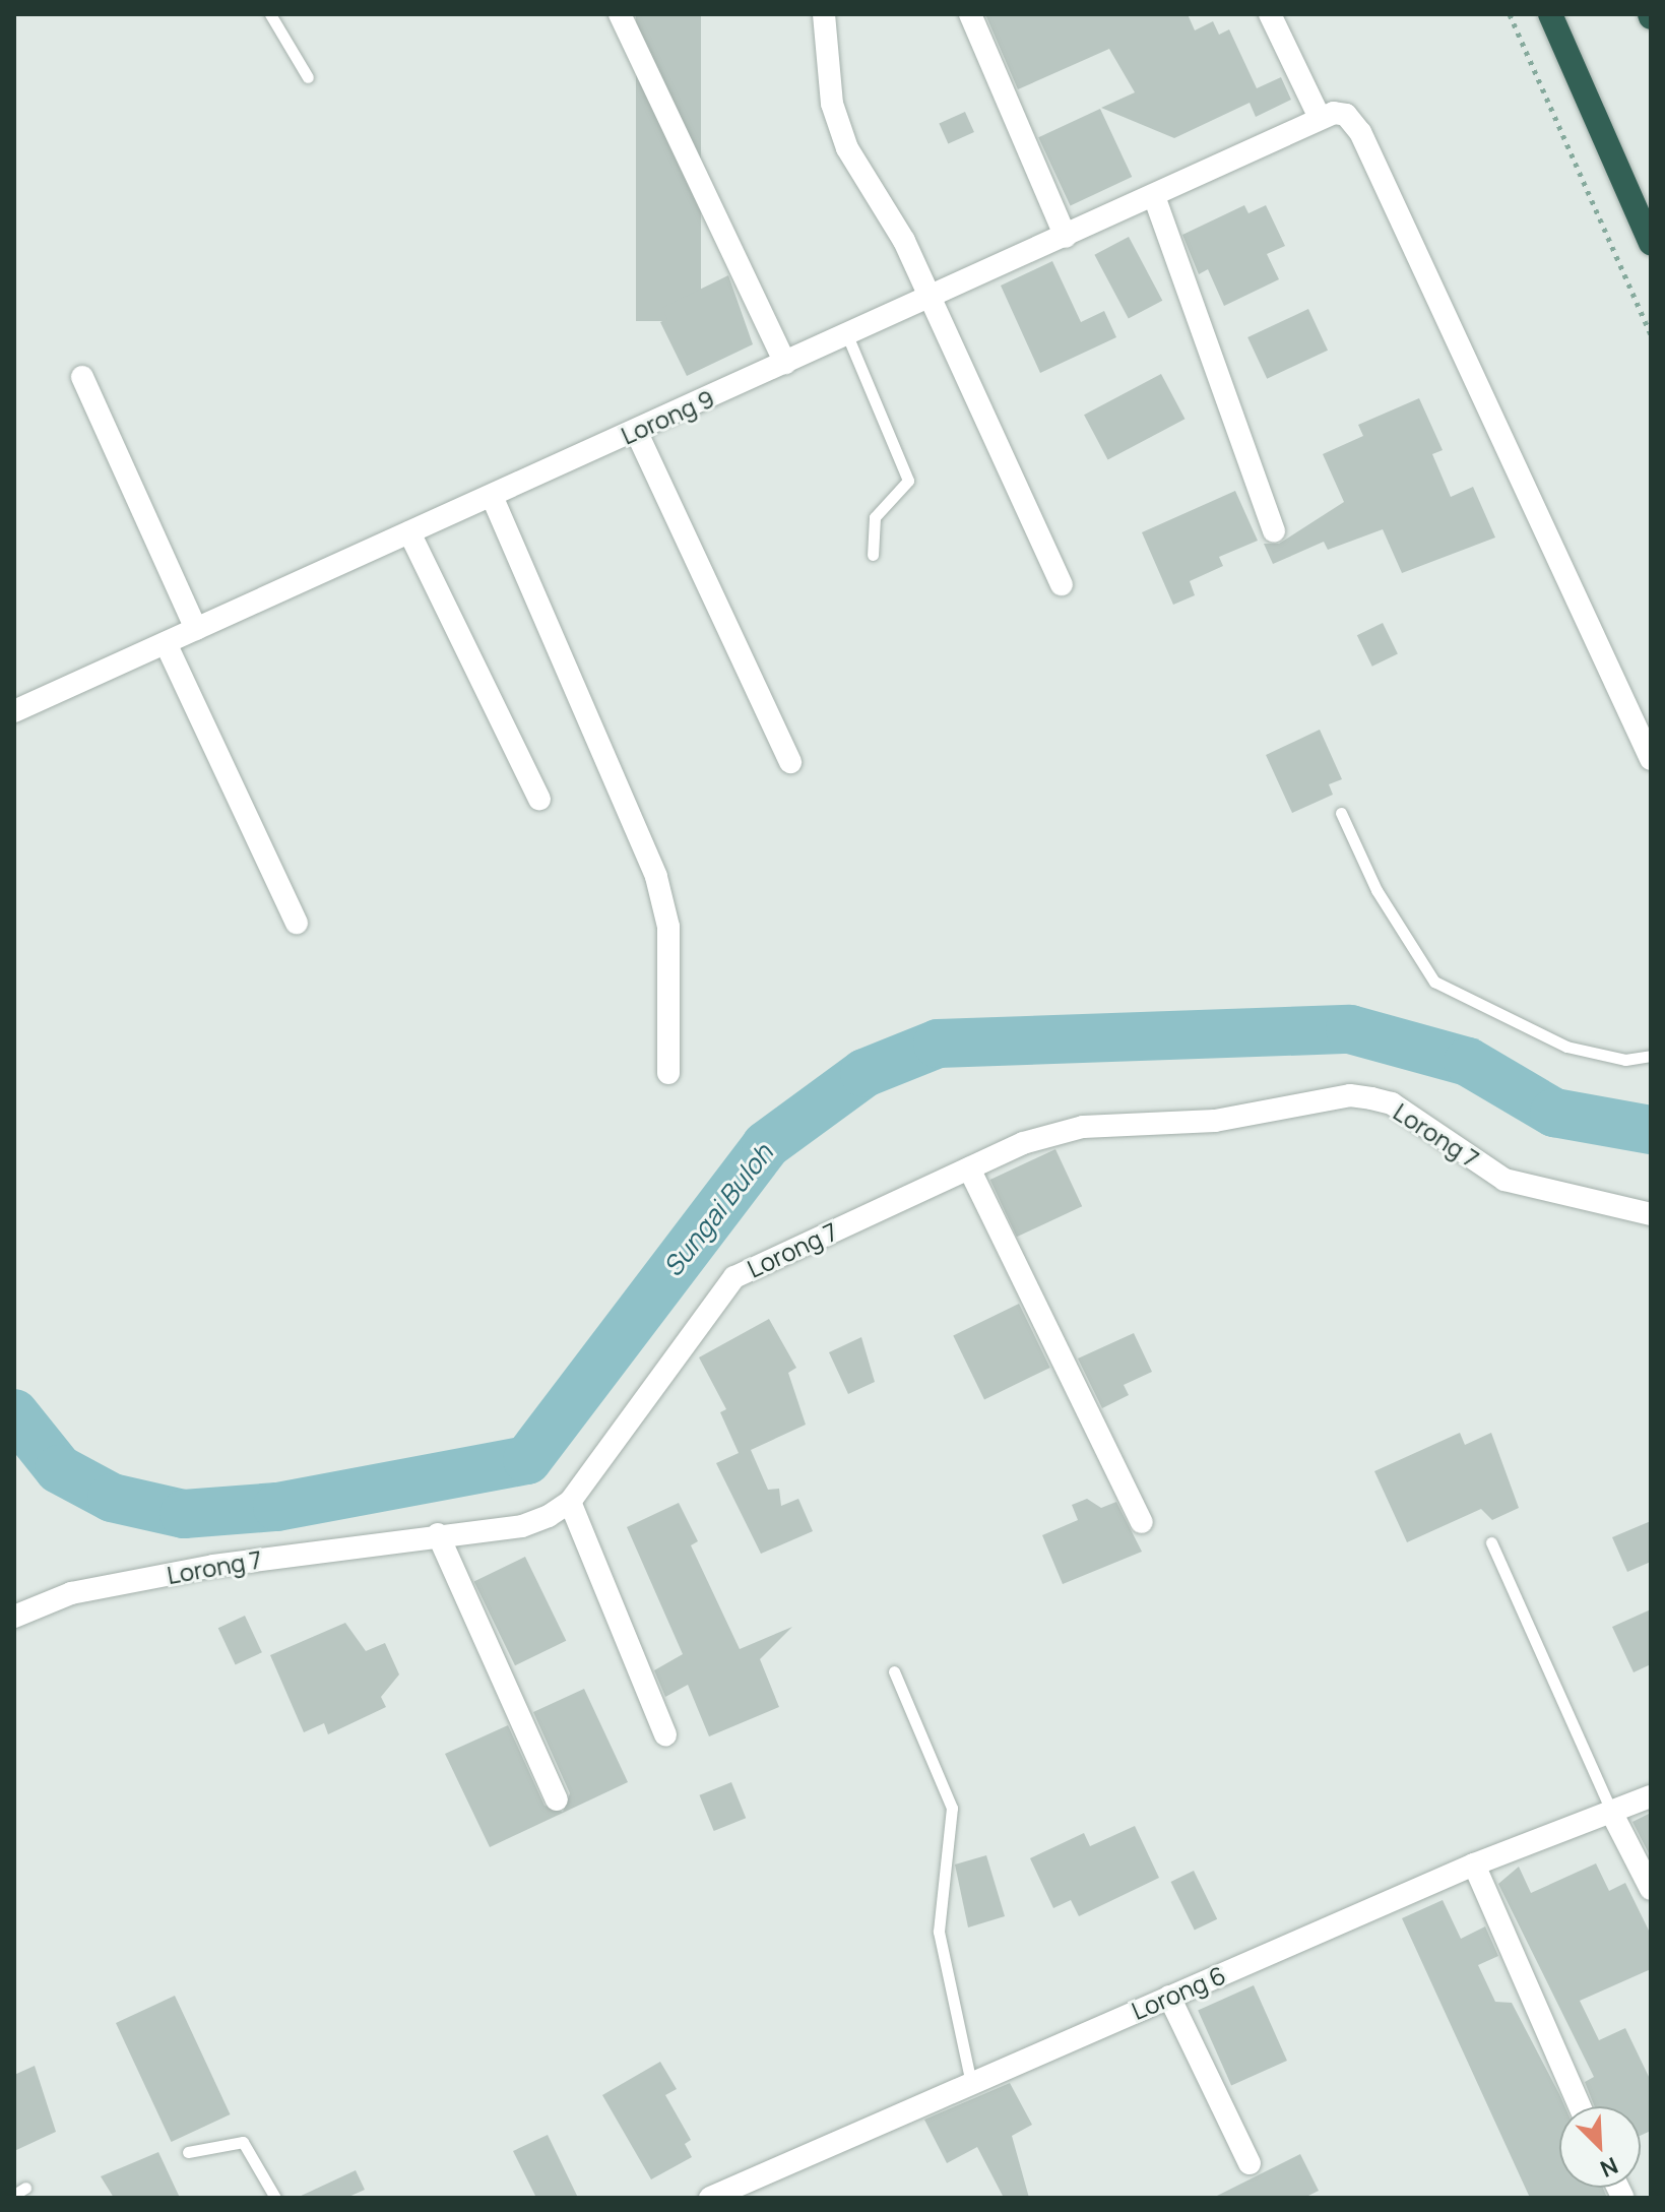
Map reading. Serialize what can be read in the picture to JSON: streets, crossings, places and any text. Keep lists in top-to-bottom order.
{
  "streets": {
    "street": ["Lorong 9", "Lorong 7", "Lorong 6"]
  },
  "water": ["Sungai Buloh"],
  "north": "bottom right"
}
